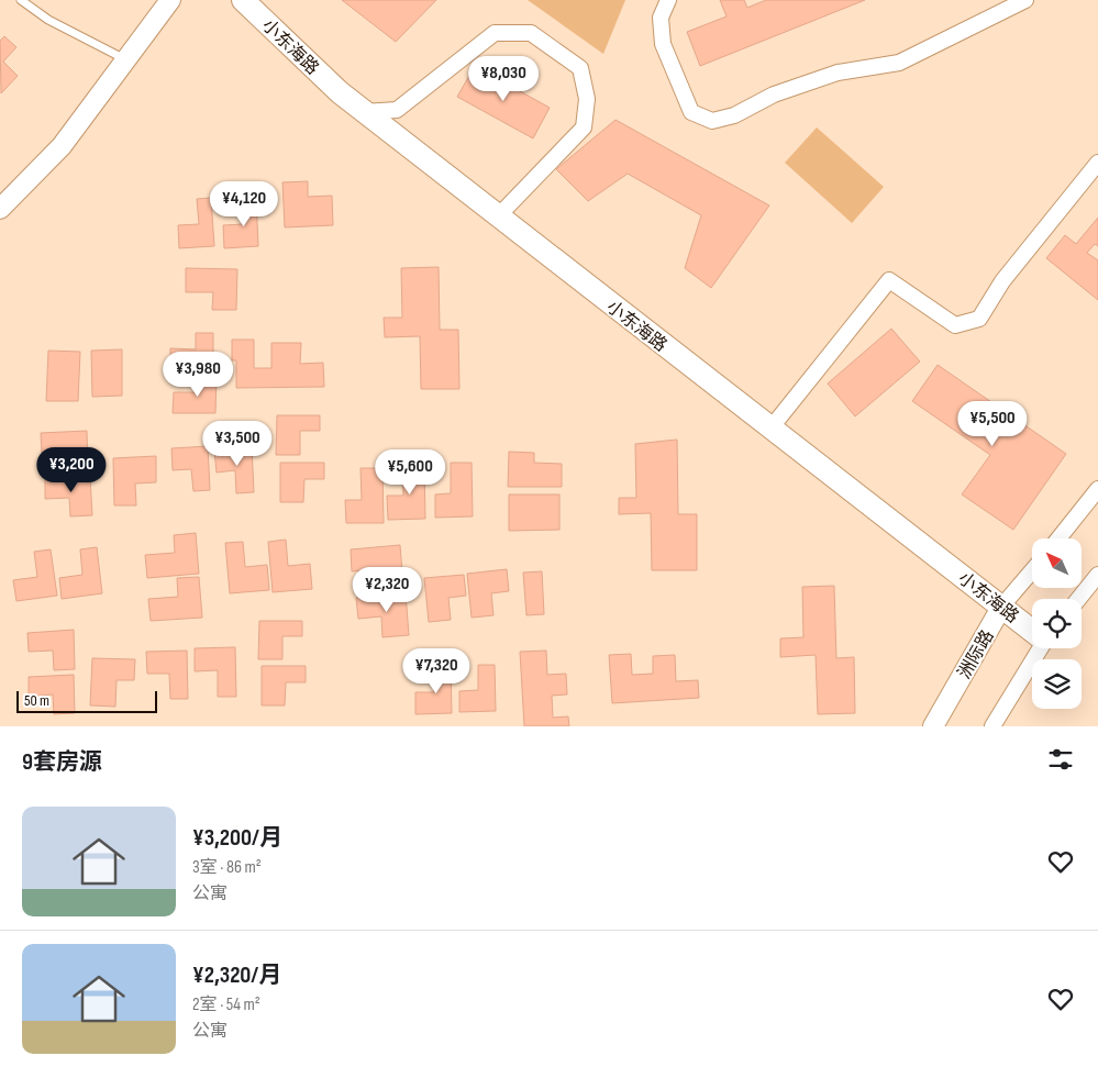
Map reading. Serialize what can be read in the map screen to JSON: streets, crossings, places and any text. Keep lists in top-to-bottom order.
{
  "streets": {
    "main road": ["小东海路"],
    "street": ["洲际路"]
  },
  "crossings": [
    ["小东海路", "洲际路"]
  ],
  "scale_bar": "50 m",
  "north": "top left",
  "page": {
    "price": [
      "¥8,030",
      "¥4,120",
      "¥3,980",
      "¥5,500",
      "¥3,500",
      "¥3,200",
      "¥5,600",
      "¥2,320",
      "¥7,320"
    ],
    "scale": "50 m",
    "heading": "9套房源",
    "list": [
      {
        "name": "¥3,200/月",
        "note": "3室 · 86 m² · 公寓"
      },
      {
        "name": "¥2,320/月",
        "note": "2室 · 54 m² · 公寓"
      }
    ]
  }
}
